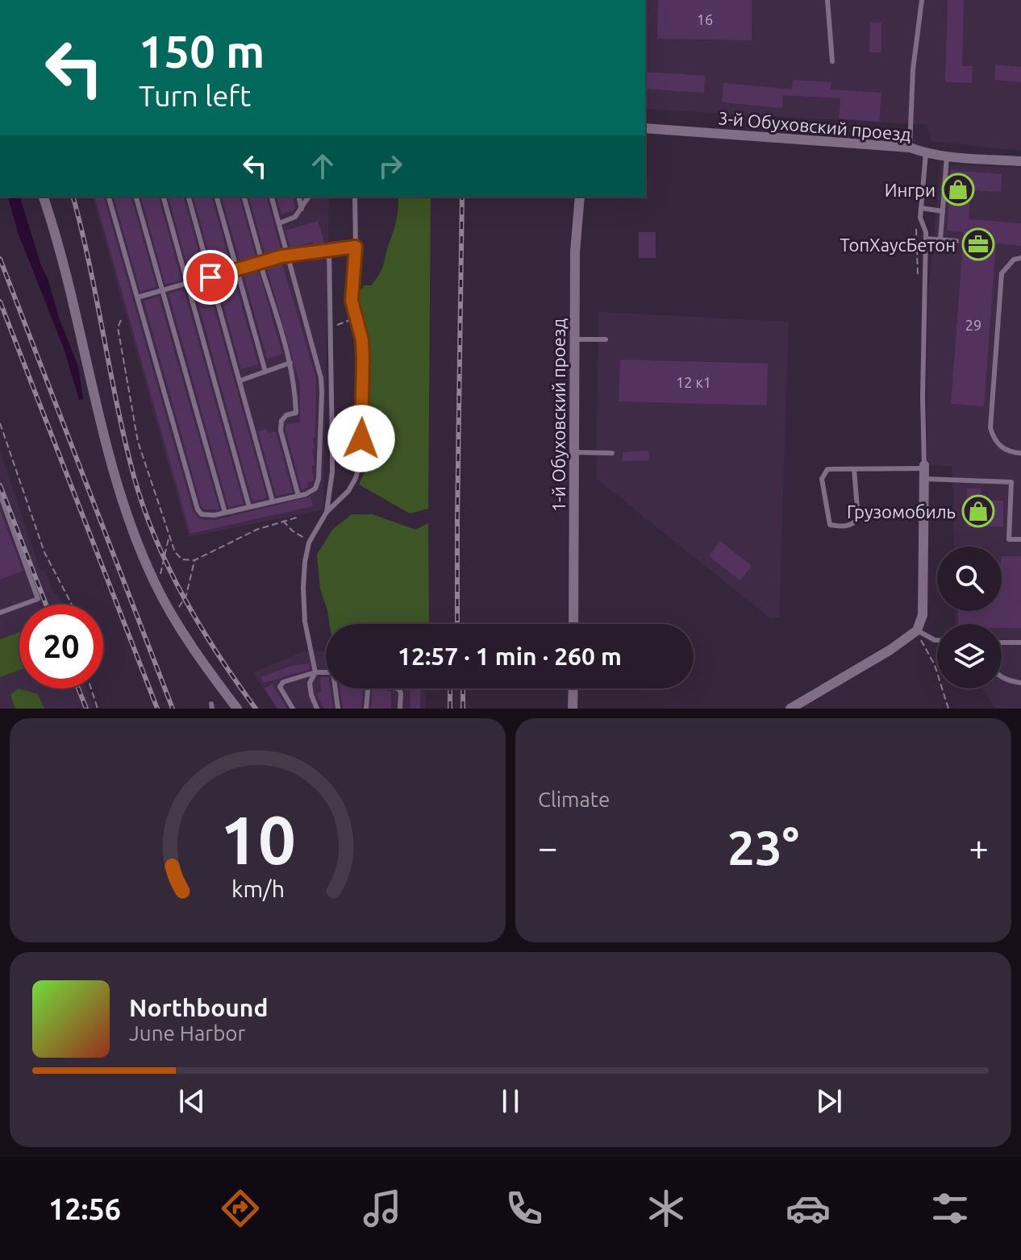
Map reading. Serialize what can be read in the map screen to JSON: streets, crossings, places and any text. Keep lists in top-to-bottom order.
{
  "streets": {
    "street": ["3-й Обуховский проезд", "1-й Обуховский проезд"]
  },
  "places": {
    "shop": ["Ингри", "Грузомобиль"],
    "office": ["ТопХаусБетон"]
  },
  "house_numbers": ["16", "29", "12 к1"],
  "page": {
    "turn": ["150 m", "Turn left"],
    "limit": "20",
    "trip": "12:57 · 1 min · 260 m",
    "tile": "Climate",
    "heat": ["−", "23°", "+"],
    "song": ["Northbound", "June Harbor"],
    "tabs": "12:56",
    "gauge": ["10", "km/h"]
  }
}
